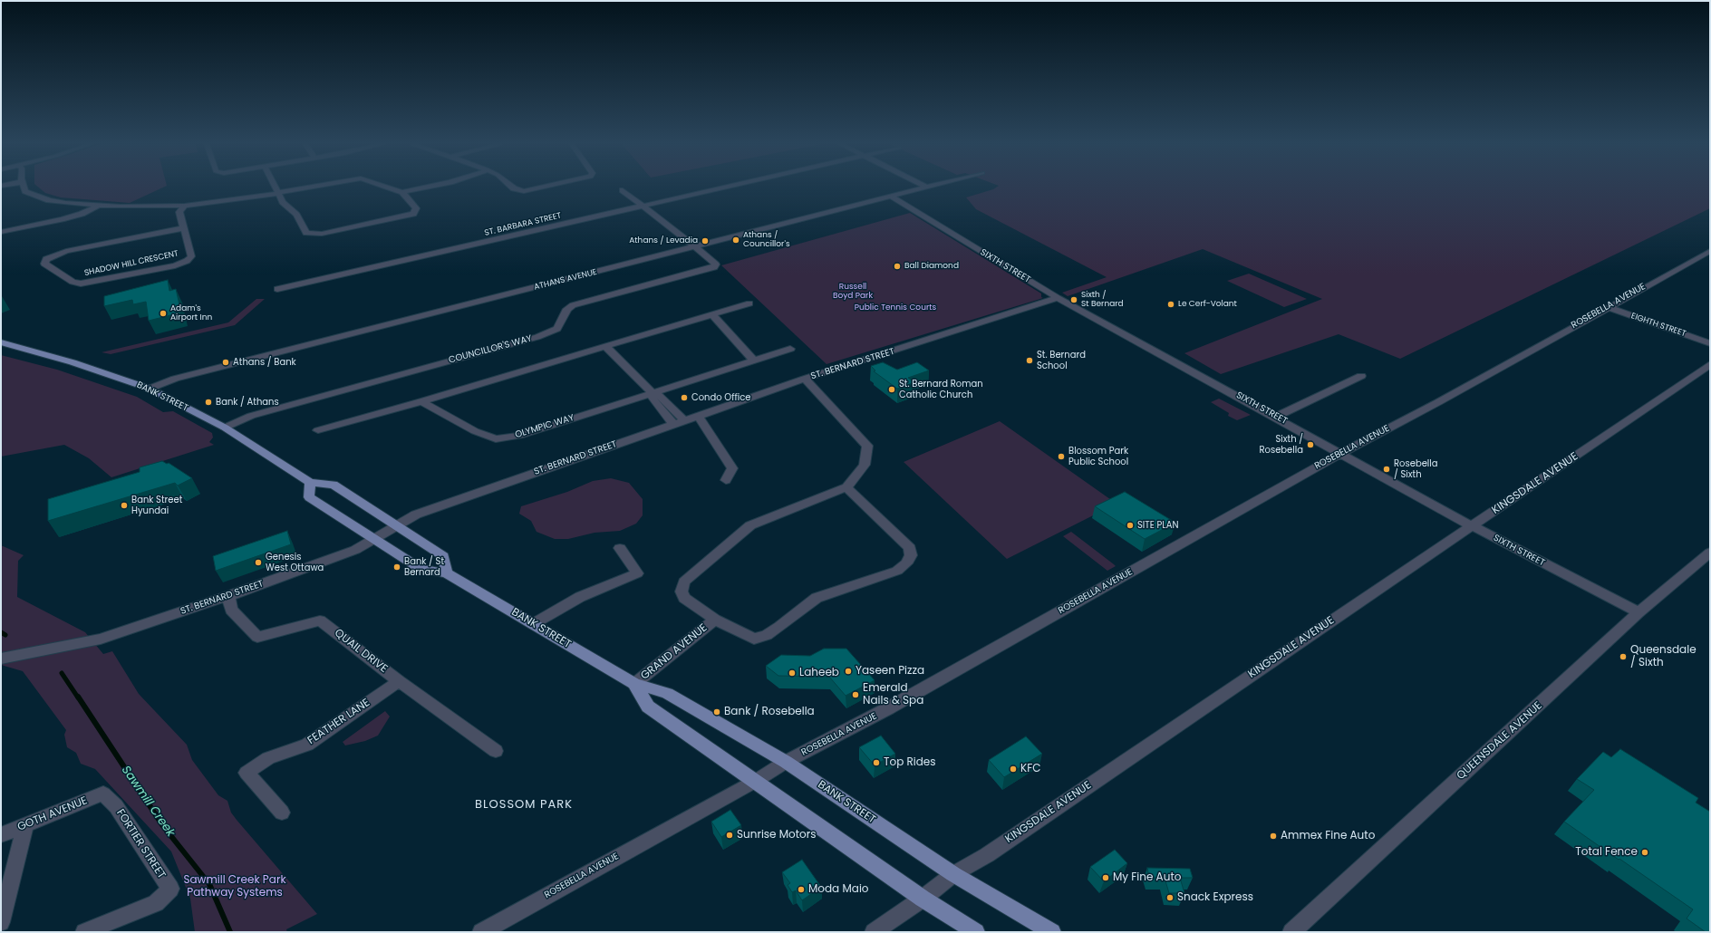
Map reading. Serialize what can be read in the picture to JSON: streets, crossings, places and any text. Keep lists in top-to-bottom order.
{
  "streets": {
    "main road": ["BANK STREET"],
    "street": [
      "ST. BARBARA STREET",
      "SHADOW HILL CRESCENT",
      "SIXTH STREET",
      "ATHANS AVENUE",
      "ROSEBELLA AVENUE",
      "EIGHTH STREET",
      "COUNCILLOR'S WAY",
      "ST. BERNARD STREET",
      "OLYMPIC WAY",
      "KINGSDALE AVENUE",
      "QUAIL DRIVE",
      "GRAND AVENUE",
      "FEATHER LANE",
      "QUEENSDALE AVENUE",
      "GOTH AVENUE",
      "FORTIER STREET"
    ]
  },
  "crossings": [
    ["SIXTH STREET", "ATHANS AVENUE"],
    ["SIXTH STREET", "ROSEBELLA AVENUE"],
    ["SIXTH STREET", "ST. BERNARD STREET"],
    ["SIXTH STREET", "KINGSDALE AVENUE"],
    ["SIXTH STREET", "QUEENSDALE AVENUE"],
    ["ATHANS AVENUE", "COUNCILLOR'S WAY"],
    ["ATHANS AVENUE", "BANK STREET"],
    ["ROSEBELLA AVENUE", "EIGHTH STREET"],
    ["ROSEBELLA AVENUE", "BANK STREET"],
    ["COUNCILLOR'S WAY", "BANK STREET"],
    ["ST. BERNARD STREET", "BANK STREET"],
    ["ST. BERNARD STREET", "QUAIL DRIVE"],
    ["BANK STREET", "KINGSDALE AVENUE"],
    ["BANK STREET", "GRAND AVENUE"],
    ["QUAIL DRIVE", "FEATHER LANE"],
    ["GOTH AVENUE", "FORTIER STREET"]
  ],
  "districts": ["BLOSSOM PARK"],
  "water": ["Sawmill Creek"],
  "parks": ["Russell Boyd Park", "Public Tennis Courts", "Sawmill Creek Park Pathway Systems"],
  "places": [
    "Athans / Councillor's",
    "Athans / Levadia",
    "Ball Diamond",
    "Sixth / St Bernard",
    "Le Cerf-Volant",
    "Adam's Airport Inn",
    "St. Bernard School",
    "Athans / Bank",
    "St. Bernard Roman Catholic Church",
    "Condo Office",
    "Bank / Athans",
    "Sixth / Rosebella",
    "Blossom Park Public School",
    "Rosebella / Sixth",
    "Bank Street Hyundai",
    "SITE PLAN",
    "Genesis West Ottawa",
    "Bank / St Bernard",
    "Queensdale / Sixth",
    "Yaseen Pizza",
    "Laheeb",
    "Emerald Nails & Spa",
    "Bank / Rosebella",
    "Top Rides",
    "KFC",
    "Sunrise Motors",
    "Ammex Fine Auto",
    "Total Fence",
    "My Fine Auto",
    "Moda Maio",
    "Snack Express"
  ]
}
